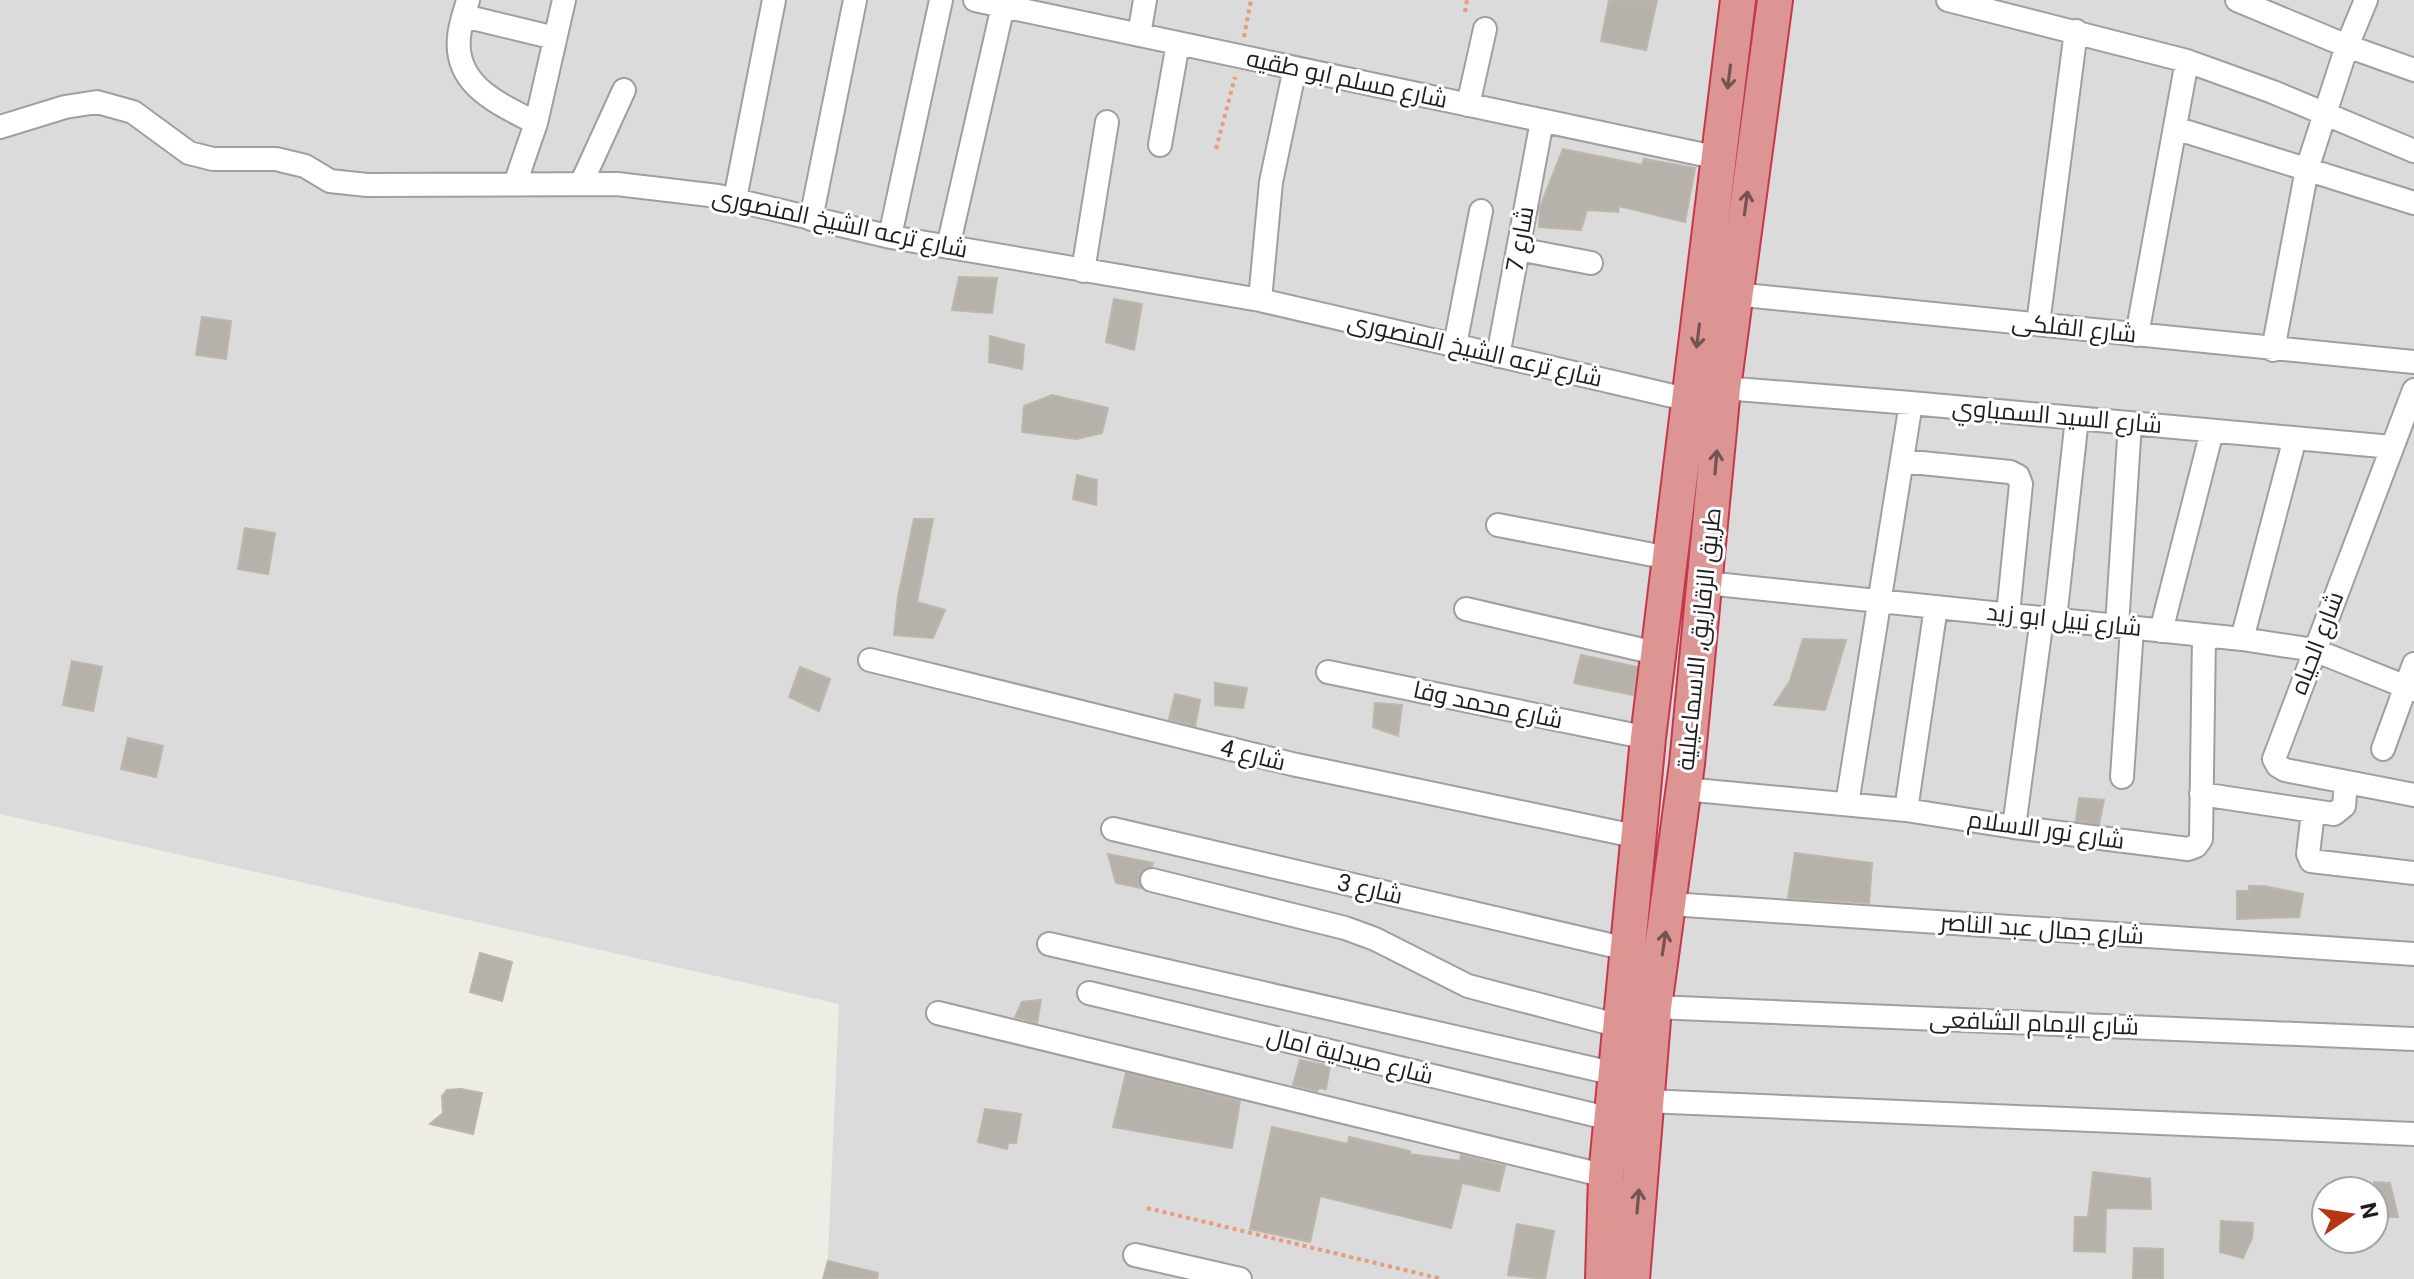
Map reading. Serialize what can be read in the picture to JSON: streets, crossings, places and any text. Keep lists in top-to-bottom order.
{
  "streets": {
    "highway": ["طريق الزقازيق, الاسماعيلية"],
    "street": [
      "شارع مسلم ابو طقيه",
      "شارع ترعه الشيخ المنصورى",
      "شارع 7",
      "شارع الفلكى",
      "شارع السيد السمباوي",
      "شارع نبيل ابو زيد",
      "شارع الحياه",
      "شارع محمد وفا",
      "شارع 4",
      "شارع نور الاسلام",
      "شارع 3",
      "شارع جمال عبد الناصر",
      "شارع الإمام الشافعى",
      "شارع صيدلية امال"
    ]
  },
  "crossings": [
    ["شارع مسلم ابو طقيه", "شارع 7"],
    ["شارع مسلم ابو طقيه", "طريق الزقازيق, الاسماعيلية"],
    ["شارع ترعه الشيخ المنصورى", "شارع 7"],
    ["شارع ترعه الشيخ المنصورى", "طريق الزقازيق, الاسماعيلية"],
    ["شارع الفلكى", "طريق الزقازيق, الاسماعيلية"],
    ["شارع السيد السمباوي", "طريق الزقازيق, الاسماعيلية"],
    ["شارع السيد السمباوي", "شارع الحياه"],
    ["شارع نبيل ابو زيد", "طريق الزقازيق, الاسماعيلية"],
    ["شارع نبيل ابو زيد", "شارع الحياه"],
    ["شارع نبيل ابو زيد", "شارع نور الاسلام"],
    ["طريق الزقازيق, الاسماعيلية", "شارع محمد وفا"],
    ["طريق الزقازيق, الاسماعيلية", "شارع 4"],
    ["طريق الزقازيق, الاسماعيلية", "شارع نور الاسلام"],
    ["طريق الزقازيق, الاسماعيلية", "شارع 3"],
    ["طريق الزقازيق, الاسماعيلية", "شارع جمال عبد الناصر"],
    ["طريق الزقازيق, الاسماعيلية", "شارع الإمام الشافعى"],
    ["طريق الزقازيق, الاسماعيلية", "شارع صيدلية امال"]
  ],
  "north": "right"
}
